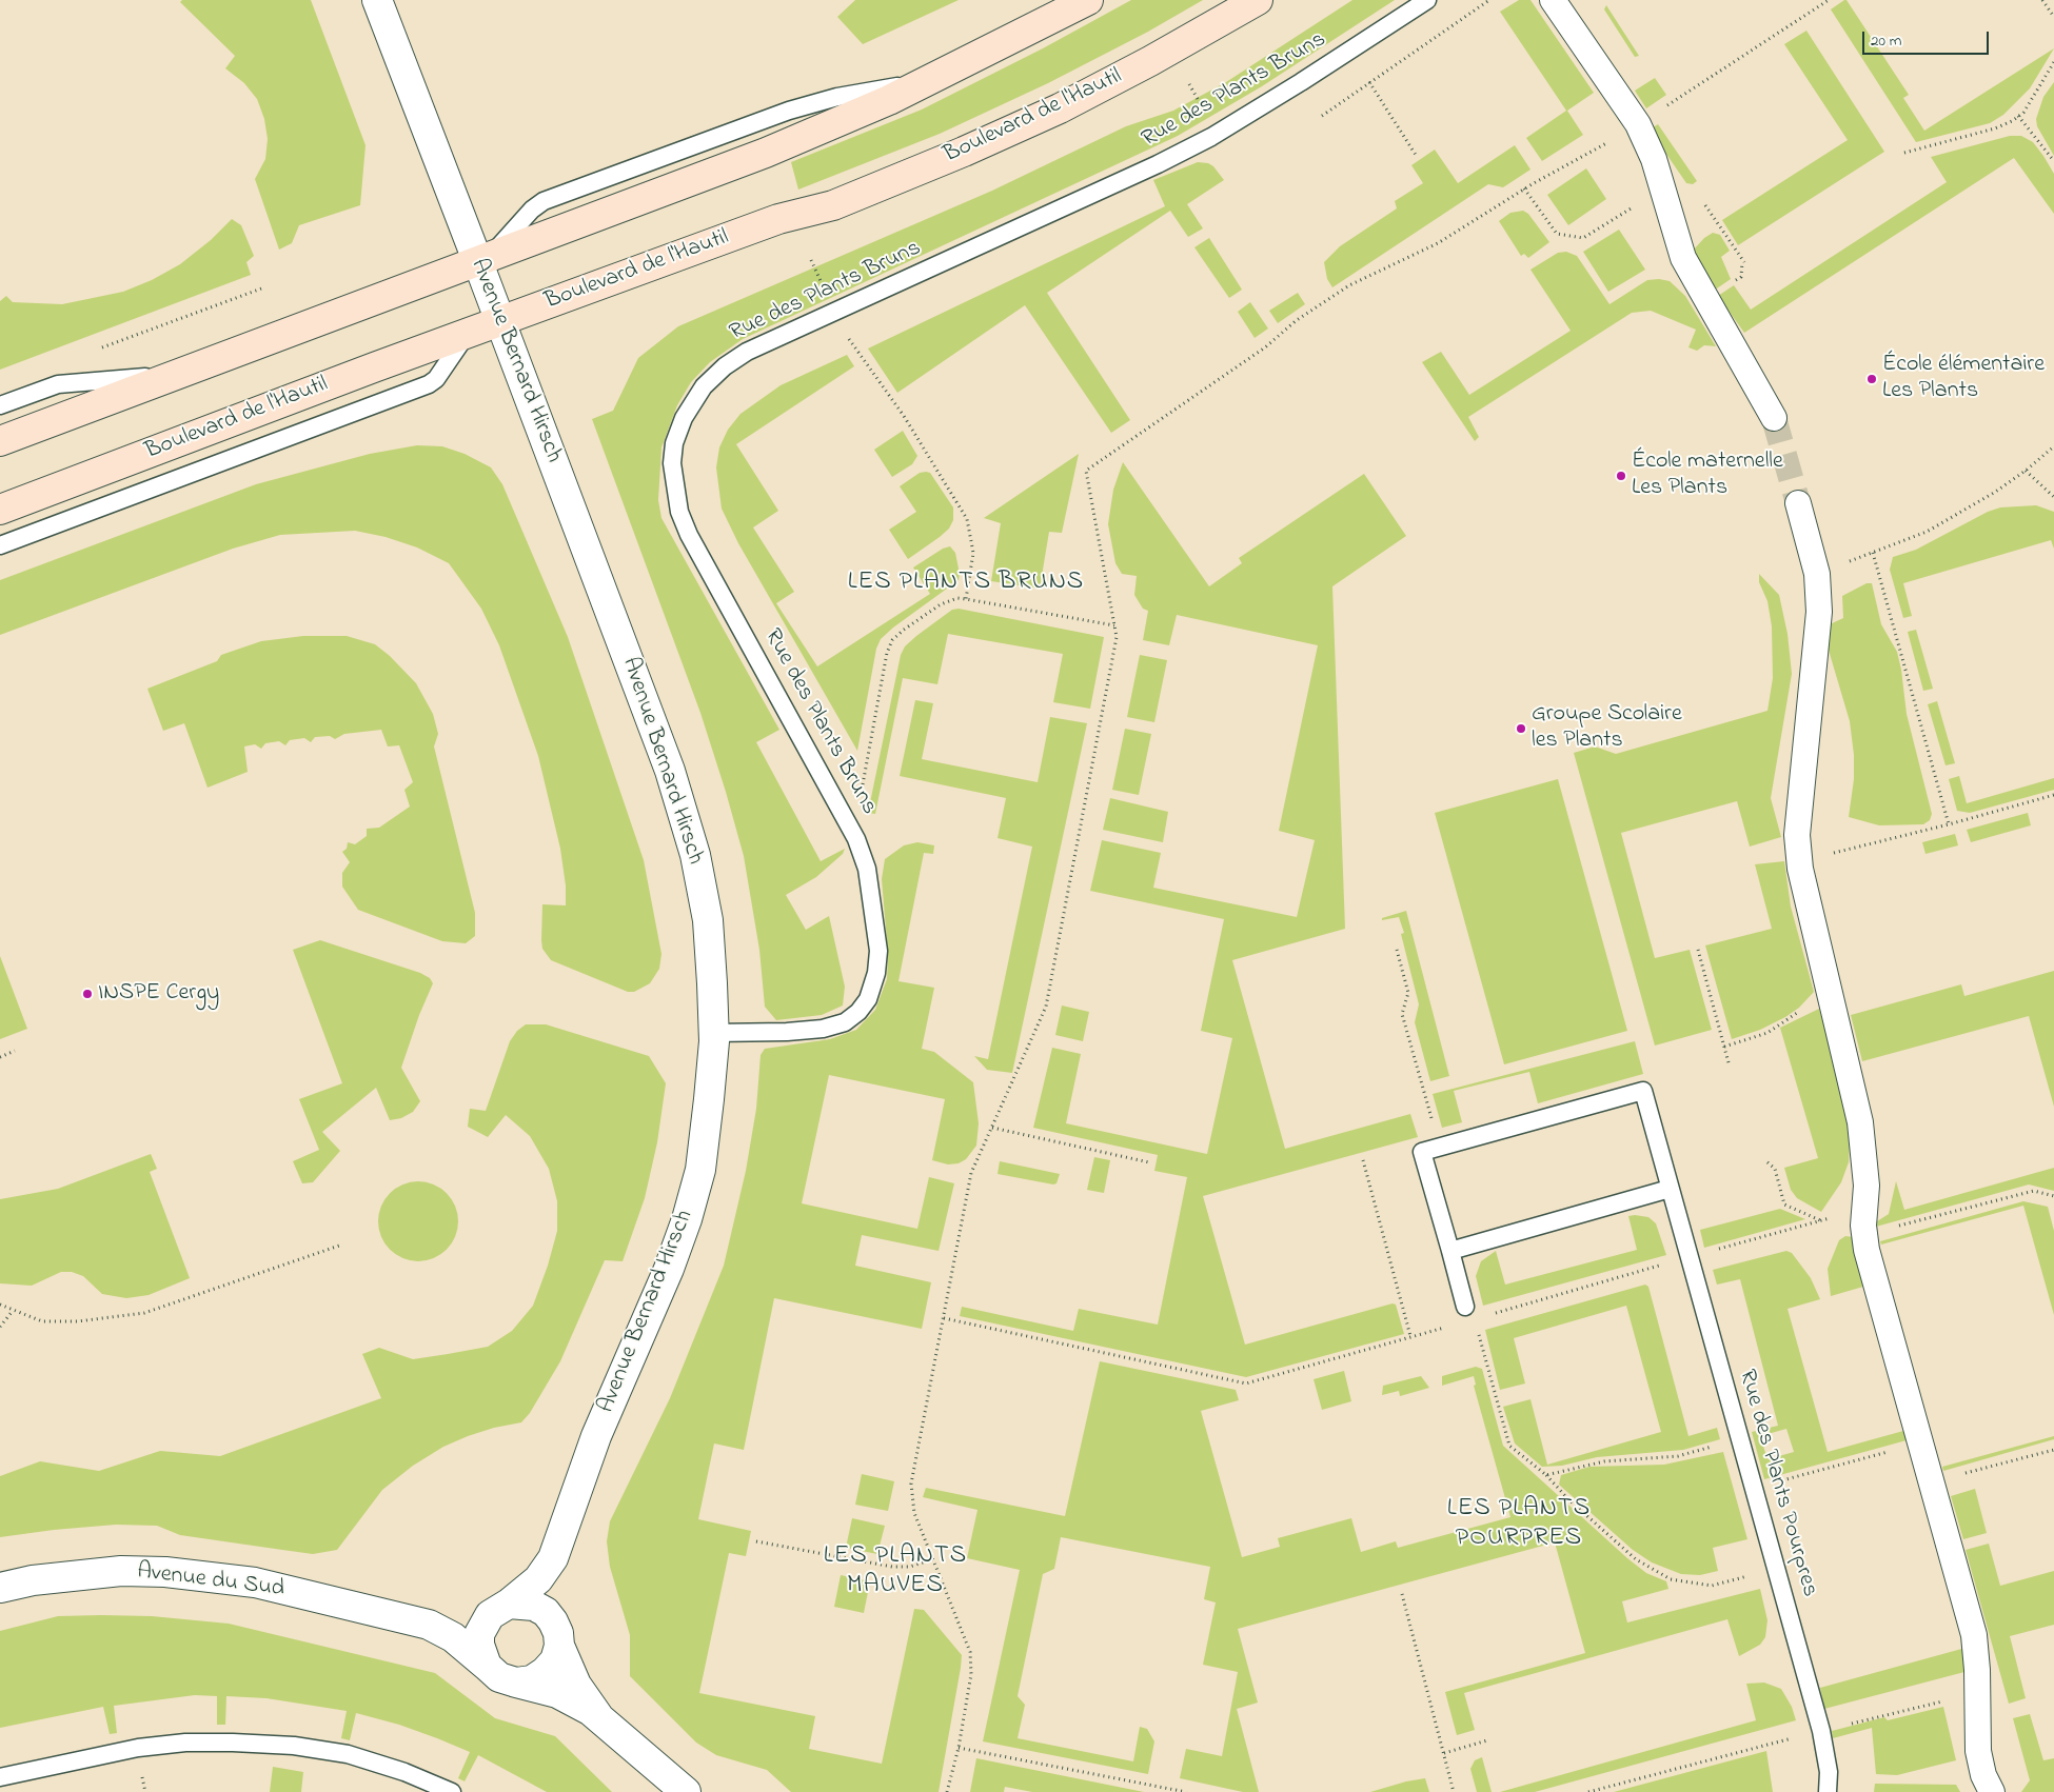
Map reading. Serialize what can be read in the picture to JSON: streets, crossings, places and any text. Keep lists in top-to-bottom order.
{
  "streets": {
    "main road": ["Boulevard de l'Hautil"],
    "street": ["Avenue Bernard Hirsch", "Avenue du Sud"],
    "lane": ["Rue des Plants Bruns", "Rue des Plants Pourpres"]
  },
  "crossings": [
    ["Rue des Plants Bruns", "Avenue Bernard Hirsch"],
    ["Boulevard de l'Hautil", "Avenue Bernard Hirsch"],
    ["Avenue Bernard Hirsch", "Avenue du Sud"]
  ],
  "districts": ["LES PLANTS BRUNS", "LES PLANTS POURPRES", "LES PLANTS MAUVES"],
  "places": [
    "École élémentaire Les Plants",
    "École maternelle Les Plants",
    "Groupe Scolaire les Plants",
    "INSPE Cergy"
  ],
  "scale_bar": "20 m"
}
